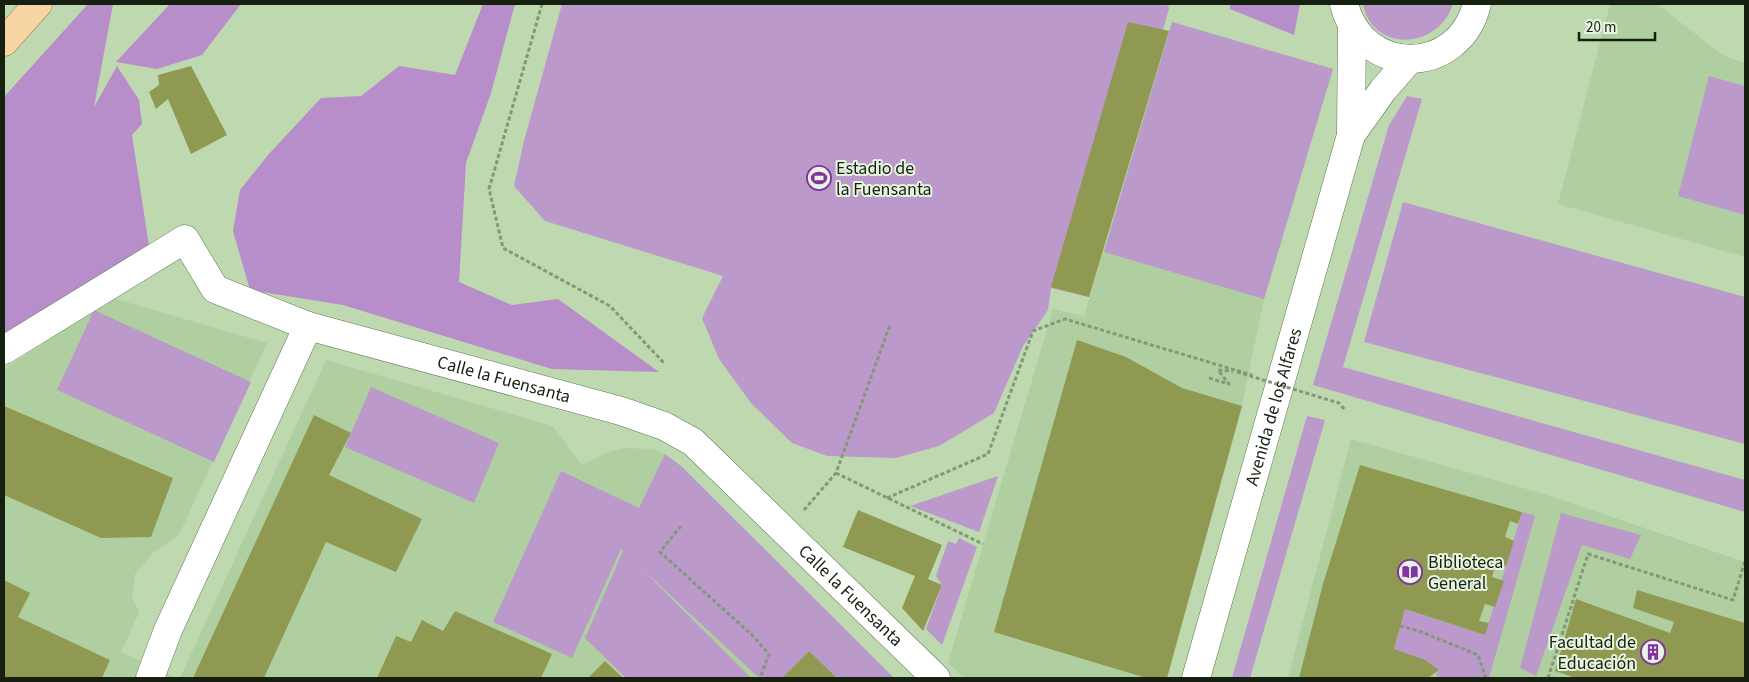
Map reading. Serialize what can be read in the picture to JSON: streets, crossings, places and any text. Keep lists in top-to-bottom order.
{
  "streets": {
    "street": ["Calle la Fuensanta", "Avenida de los Alfares"]
  },
  "places": {
    "sports": ["Estadio de la Fuensanta"],
    "library": ["Biblioteca General"],
    "building": ["Facultad de Educación"]
  },
  "scale_bar": "20 m"
}
